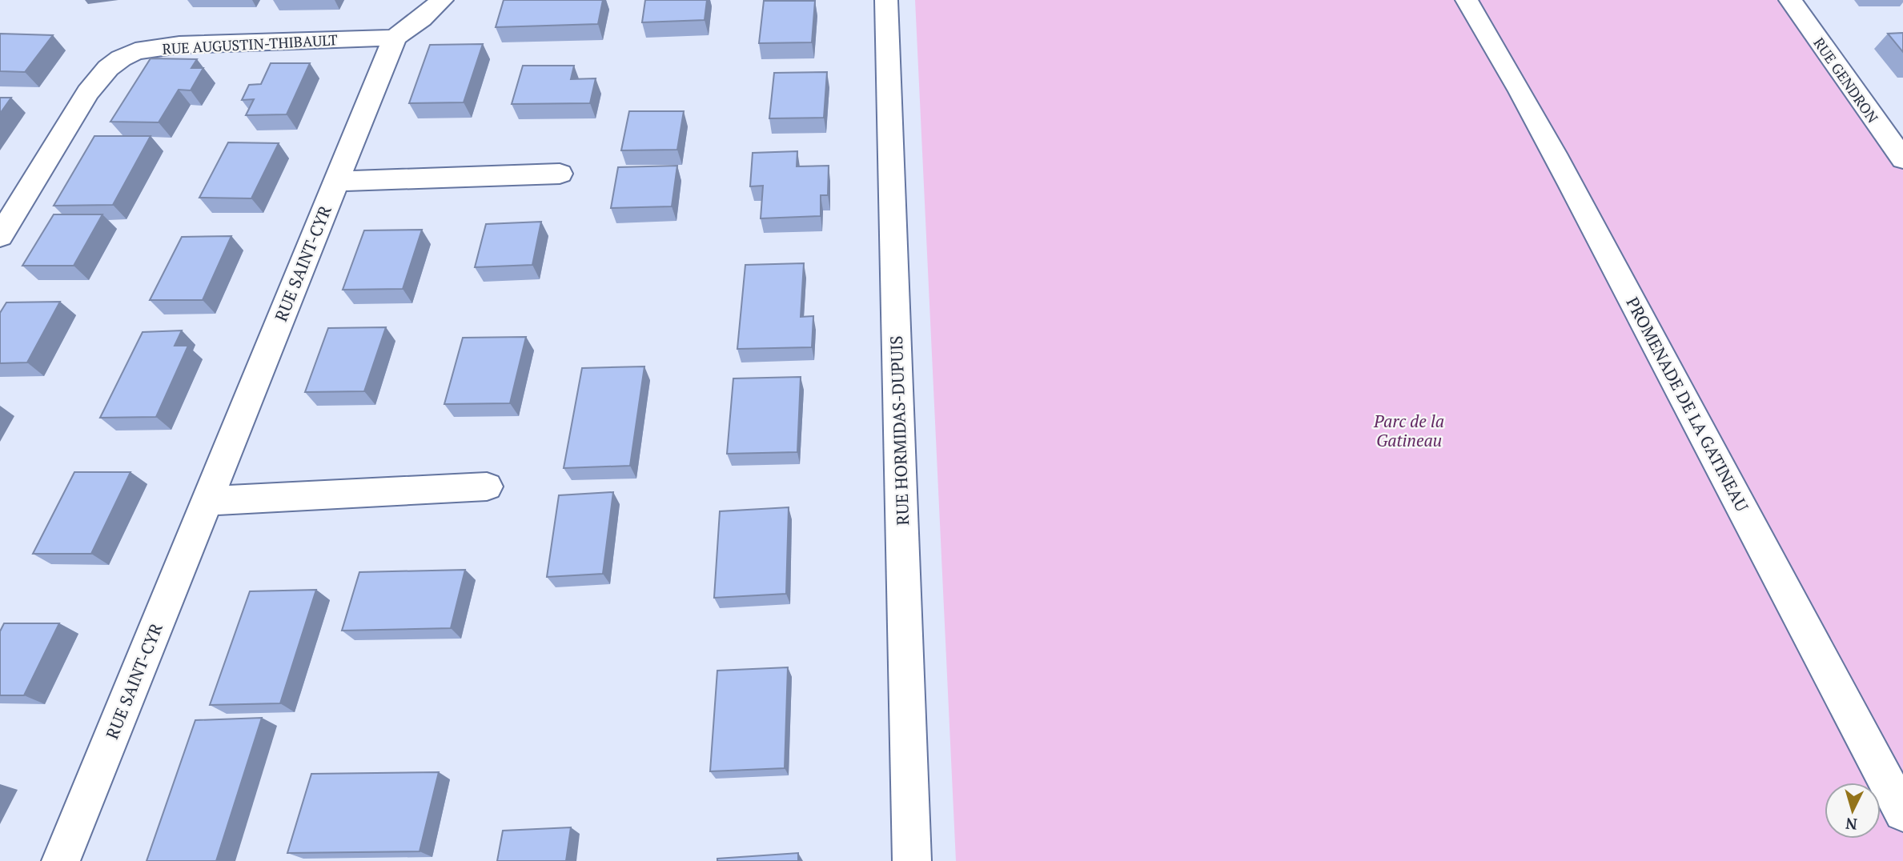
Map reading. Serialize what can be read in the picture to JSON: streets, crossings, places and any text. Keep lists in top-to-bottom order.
{
  "streets": {
    "street": [
      "RUE AUGUSTIN-THIBAULT",
      "RUE GENDRON",
      "RUE SAINT-CYR",
      "PROMENADE DE LA GATINEAU",
      "RUE HORMIDAS-DUPUIS"
    ]
  },
  "crossings": [
    ["RUE AUGUSTIN-THIBAULT", "RUE SAINT-CYR"]
  ],
  "parks": ["Parc de la Gatineau"],
  "north": "bottom"
}
